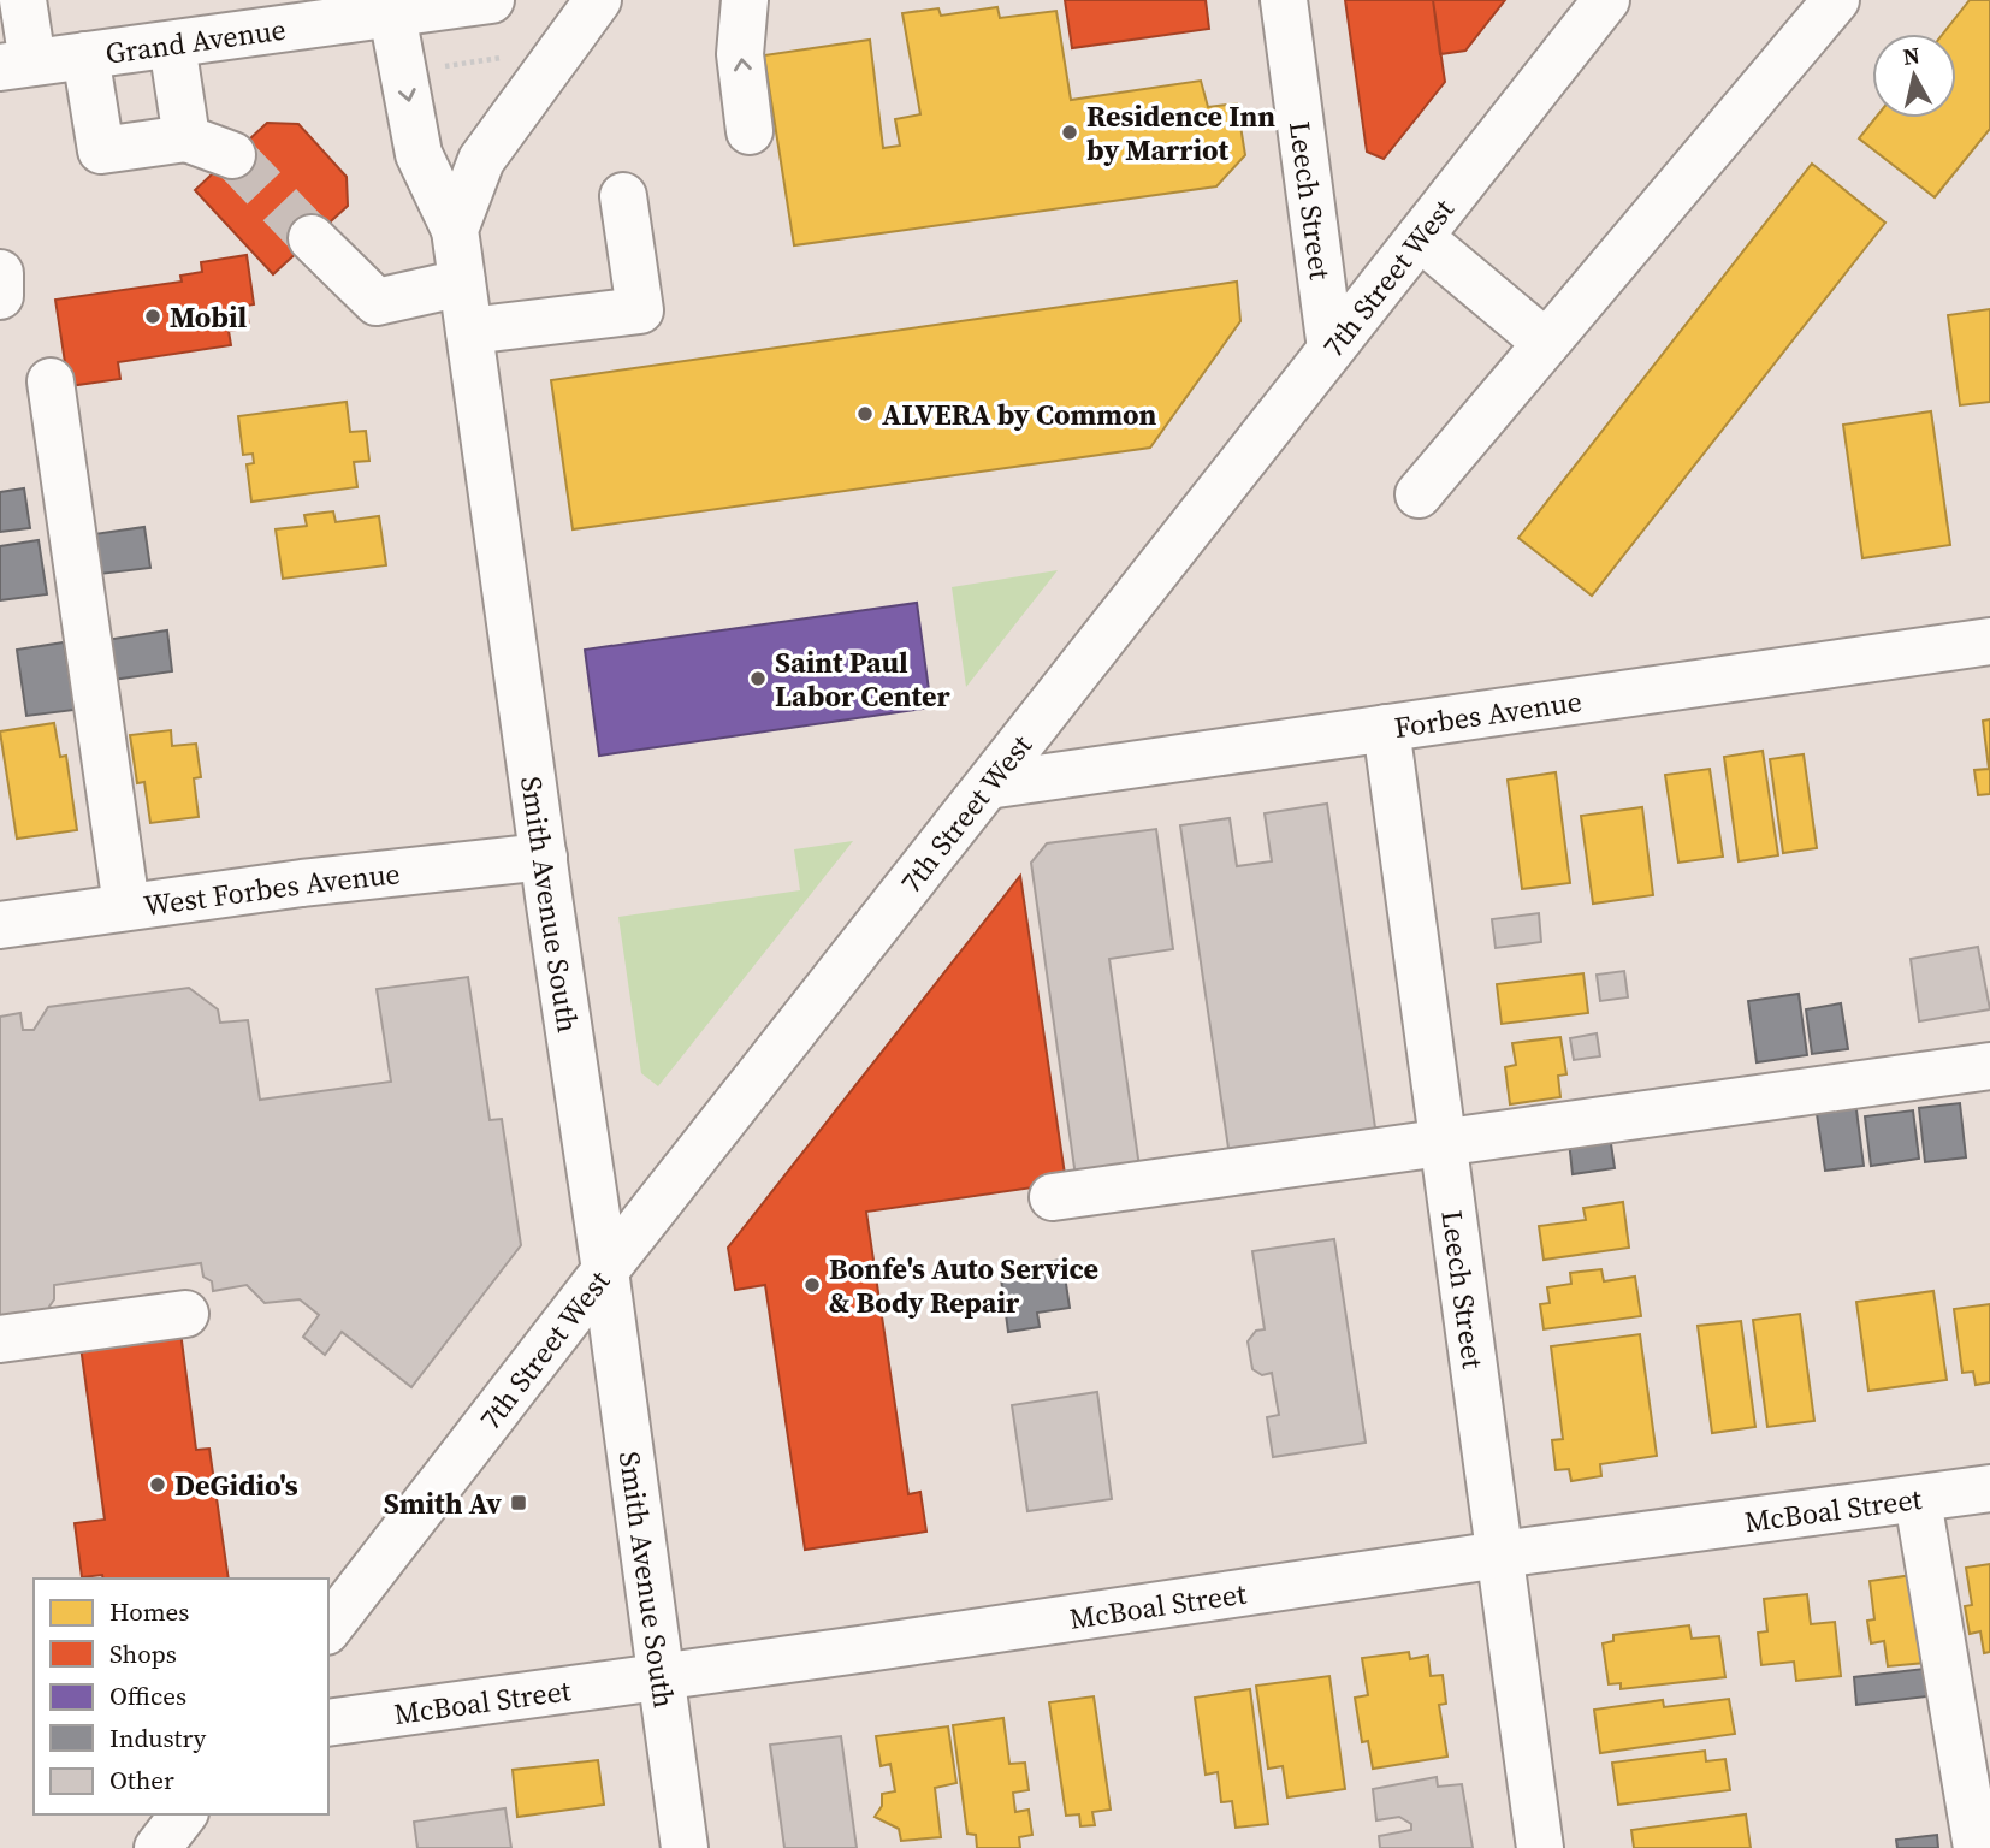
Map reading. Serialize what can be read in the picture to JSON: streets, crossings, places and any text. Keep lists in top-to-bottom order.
{
  "streets": {
    "main road": [
      "Grand Avenue",
      "Leech Street",
      "7th Street West",
      "Forbes Avenue",
      "West Forbes Avenue",
      "Smith Avenue South",
      "McBoal Street"
    ]
  },
  "crossings": [
    ["Leech Street", "7th Street West"],
    ["Leech Street", "Forbes Avenue"],
    ["Leech Street", "McBoal Street"],
    ["7th Street West", "Forbes Avenue"],
    ["7th Street West", "Smith Avenue South"],
    ["West Forbes Avenue", "Smith Avenue South"],
    ["Smith Avenue South", "McBoal Street"]
  ],
  "places": {
    "other": [
      "Residence Inn by Marriot",
      "Mobil",
      "ALVERA by Common",
      "Saint Paul Labor Center",
      "Bonfe's Auto Service & Body Repair",
      "DeGidio's"
    ],
    "transit": ["Smith Av"]
  },
  "legend": [
    "Homes",
    "Shops",
    "Offices",
    "Industry",
    "Other"
  ],
  "north": "top"
}
